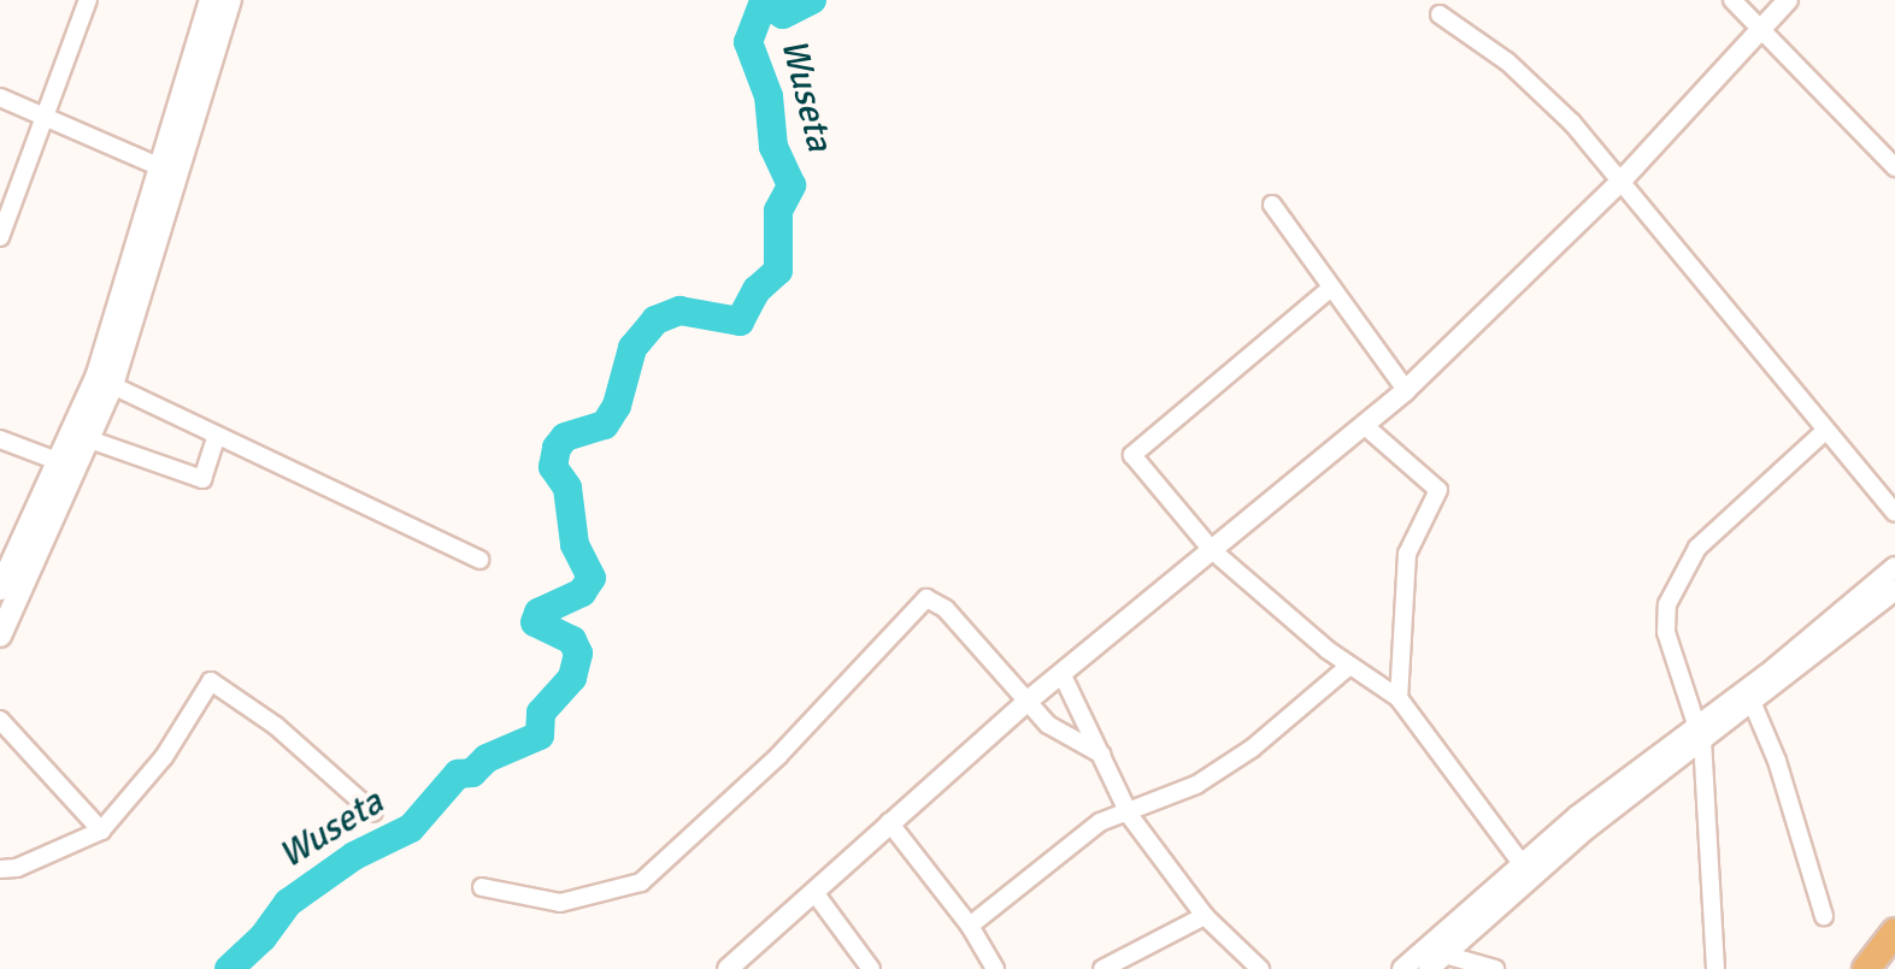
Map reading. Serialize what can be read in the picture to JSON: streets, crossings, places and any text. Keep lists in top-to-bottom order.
{
  "water": ["Wuseta"]
}
